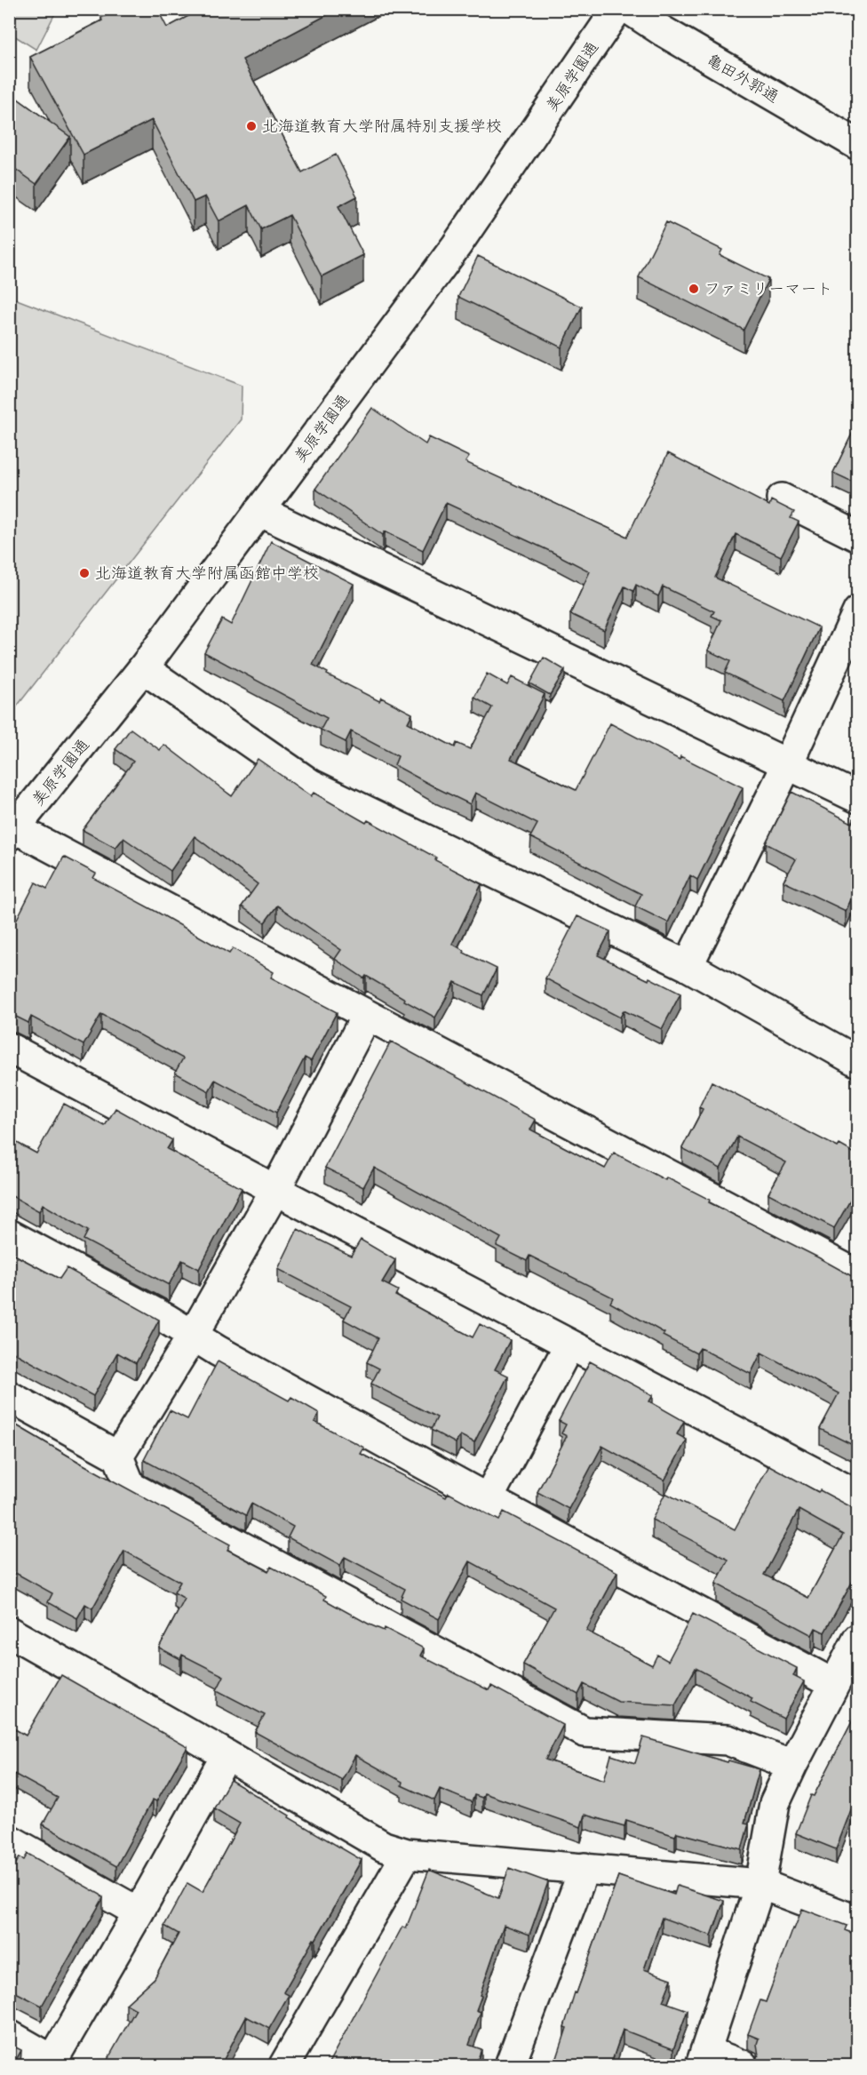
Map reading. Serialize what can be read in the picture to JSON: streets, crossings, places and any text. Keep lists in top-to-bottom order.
{
  "streets": {
    "street": ["美原学園通", "亀田外郭通"]
  },
  "places": ["北海道教育大学附属特別支援学校", "ファミリーマート", "北海道教育大学附属函館中学校"]
}
